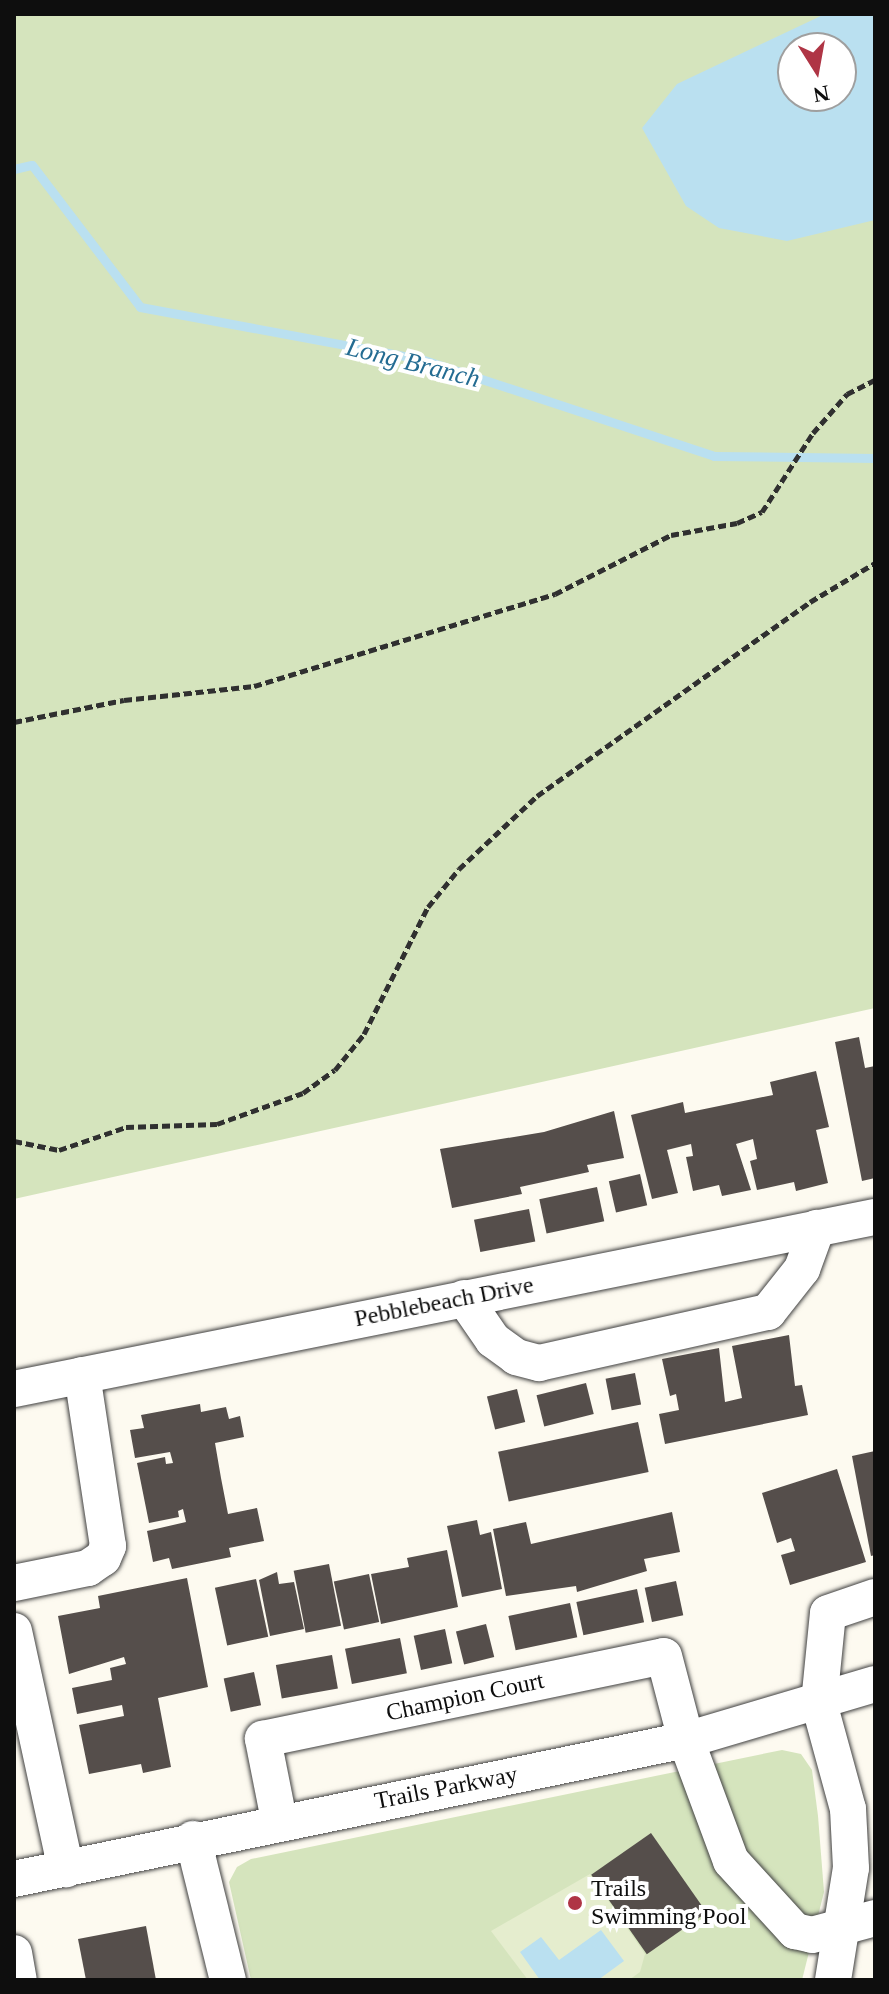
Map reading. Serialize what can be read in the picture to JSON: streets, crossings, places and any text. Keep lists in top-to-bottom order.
{
  "streets": {
    "street": ["Pebblebeach Drive", "Champion Court", "Trails Parkway"]
  },
  "crossings": [
    ["Champion Court", "Trails Parkway"]
  ],
  "water": ["Long Branch"],
  "places": ["Trails Swimming Pool"],
  "north": "bottom"
}
